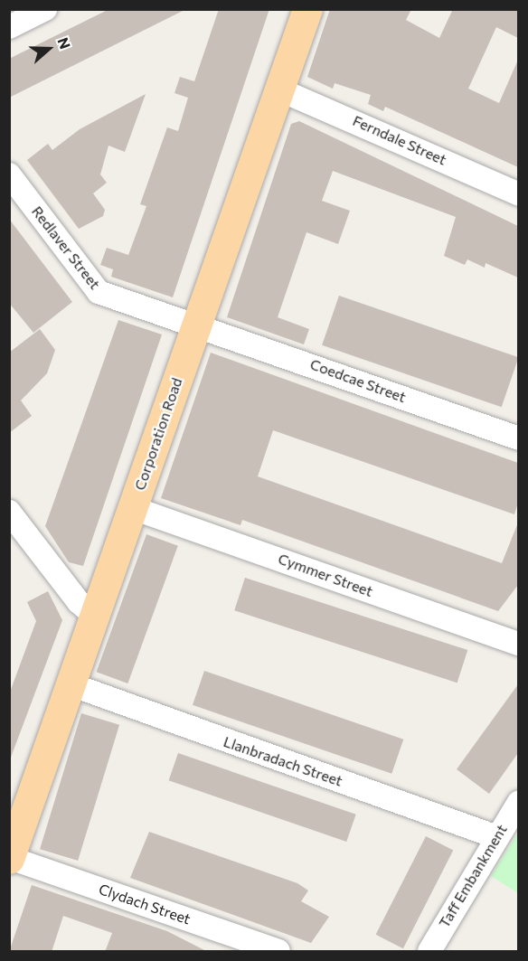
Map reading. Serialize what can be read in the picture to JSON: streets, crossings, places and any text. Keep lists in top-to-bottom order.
{
  "streets": {
    "main road": ["Corporation Road"],
    "street": [
      "Ferndale Street",
      "Redlaver Street",
      "Coedcae Street",
      "Cymmer Street",
      "Llanbradach Street",
      "Taff Embankment",
      "Clydach Street"
    ]
  },
  "crossings": [
    ["Ferndale Street", "Corporation Road"],
    ["Redlaver Street", "Coedcae Street"],
    ["Redlaver Street", "Corporation Road"],
    ["Coedcae Street", "Corporation Road"],
    ["Corporation Road", "Cymmer Street"],
    ["Corporation Road", "Llanbradach Street"],
    ["Corporation Road", "Clydach Street"],
    ["Llanbradach Street", "Taff Embankment"]
  ],
  "north": "right"
}
